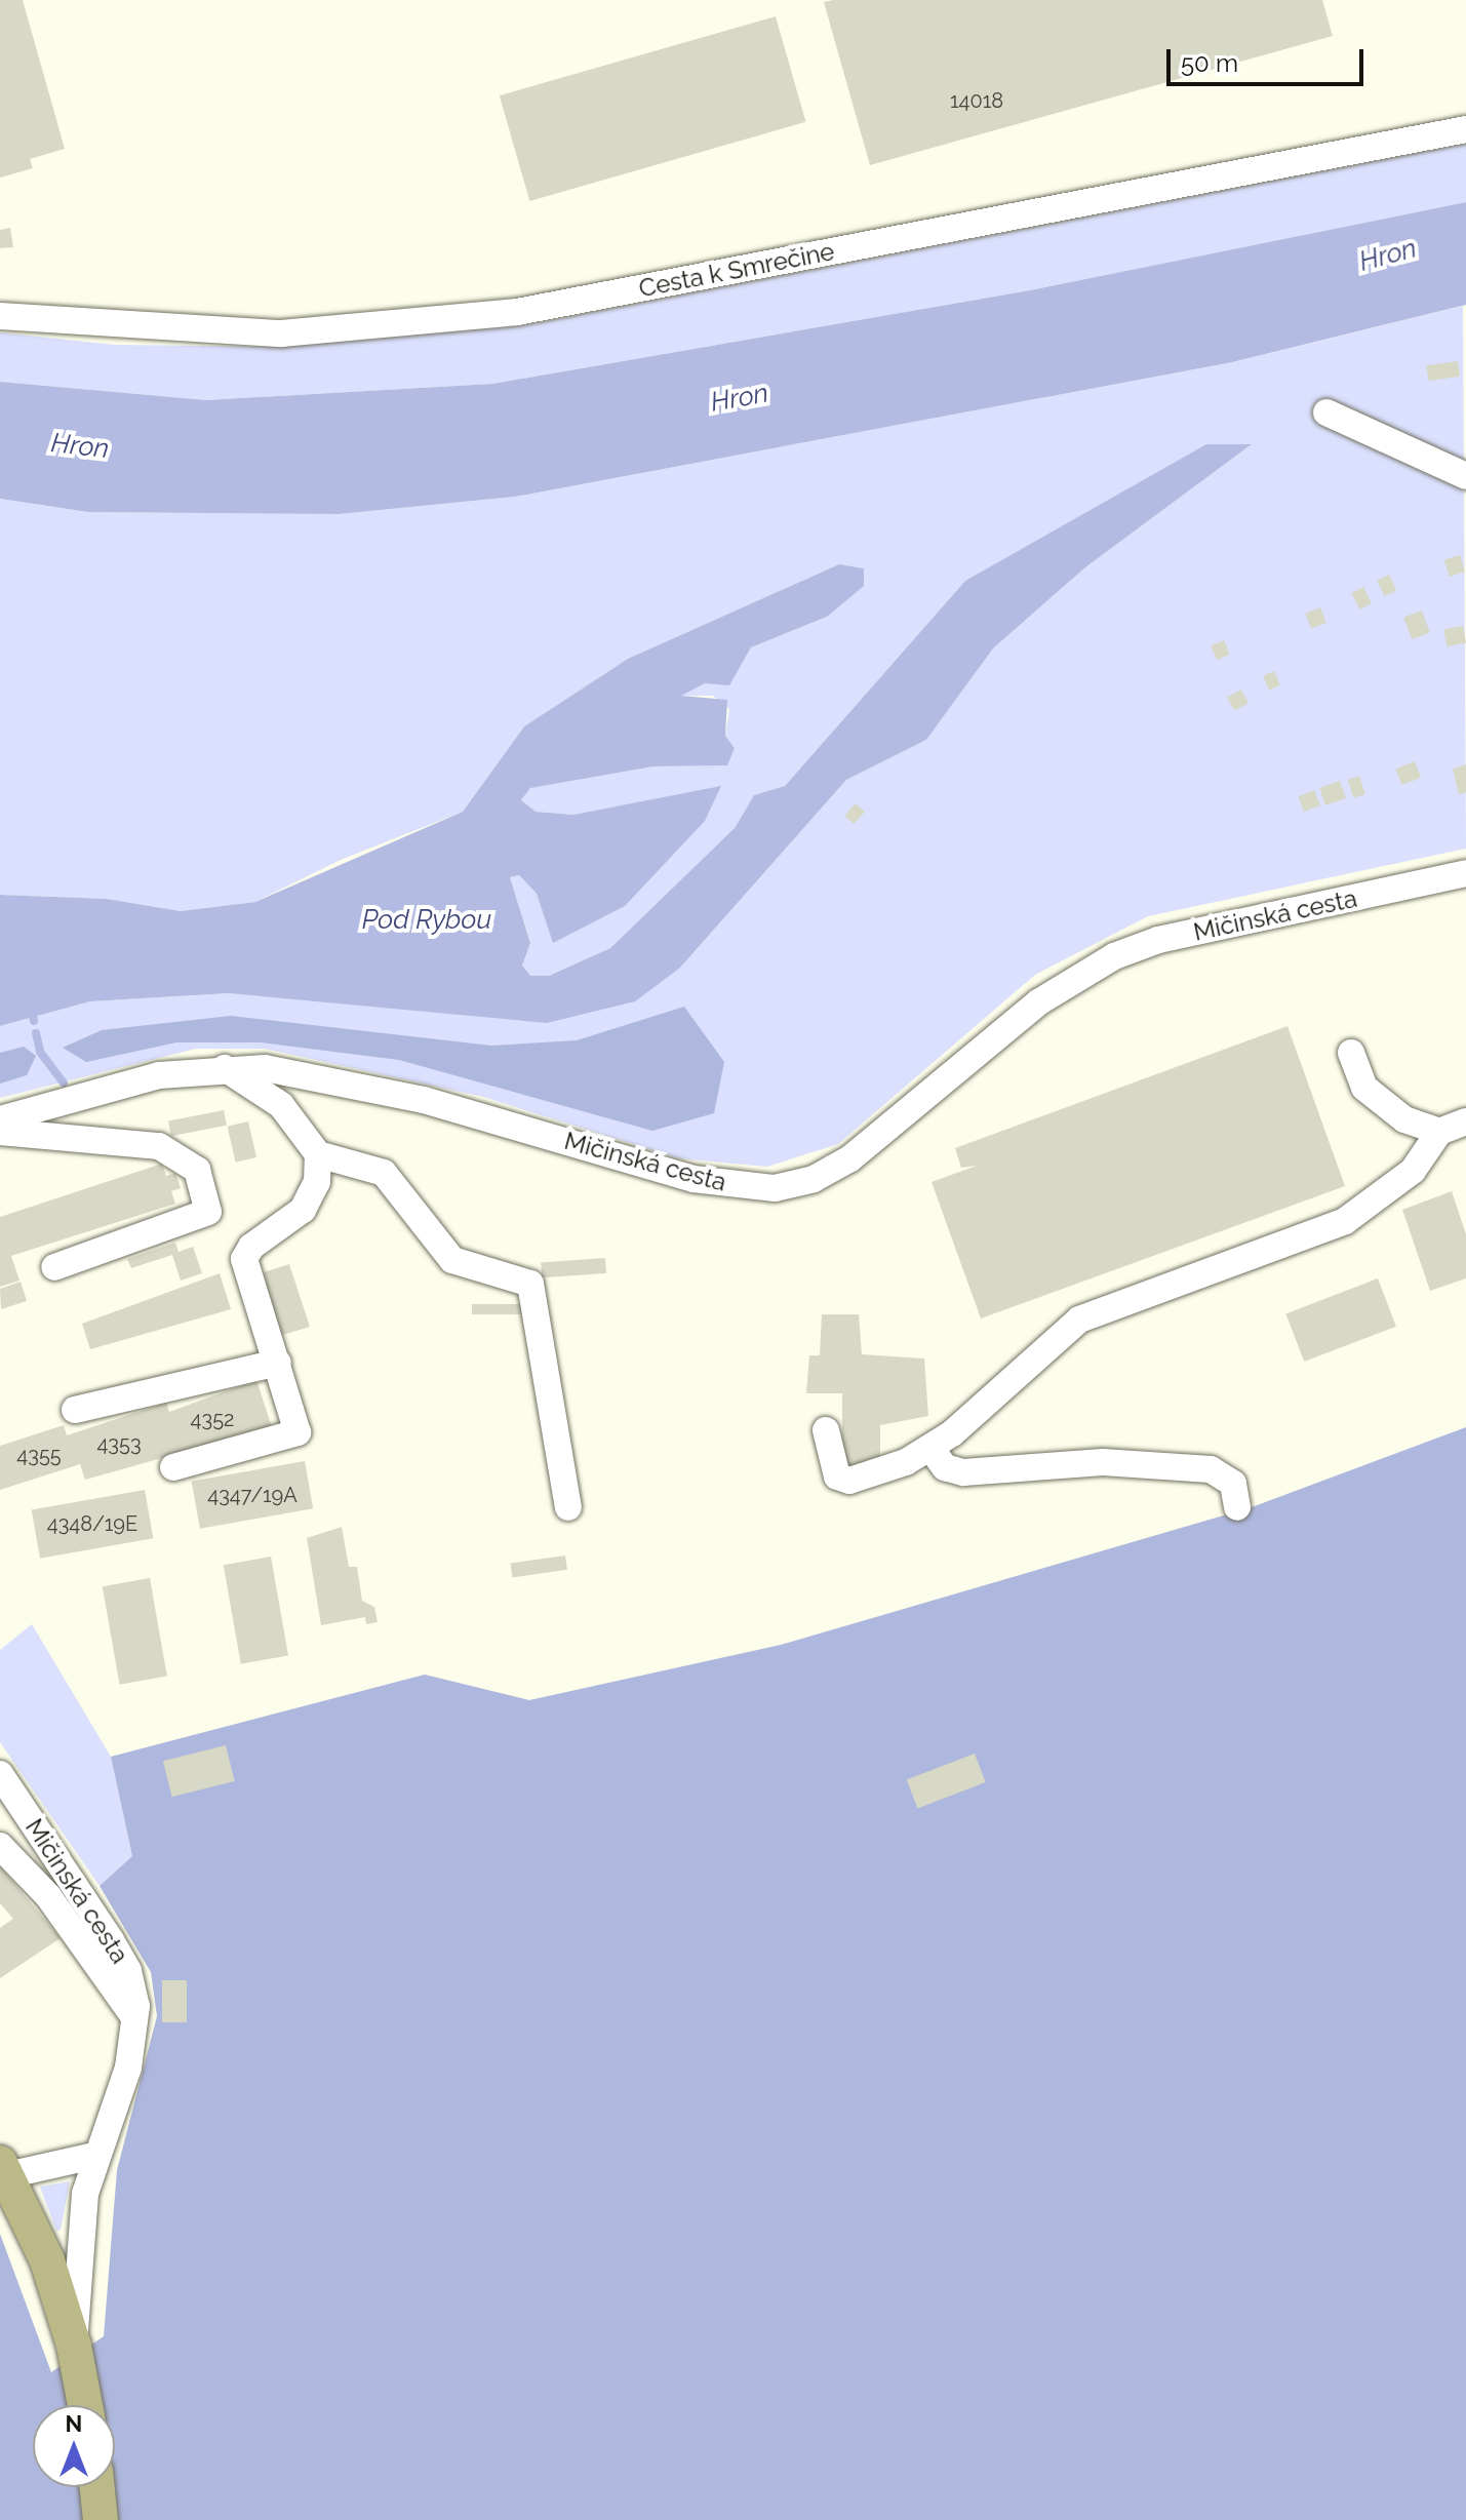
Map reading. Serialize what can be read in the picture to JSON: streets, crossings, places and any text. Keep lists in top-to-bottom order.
{
  "streets": {
    "street": ["Cesta k Smrečine", "Mičinská cesta"]
  },
  "water": ["Hron", "Pod Rybou"],
  "house_numbers": [
    "14018",
    "4352",
    "4353",
    "4355",
    "4347/19A",
    "4348/19E"
  ],
  "scale_bar": "50 m",
  "north": "top"
}
